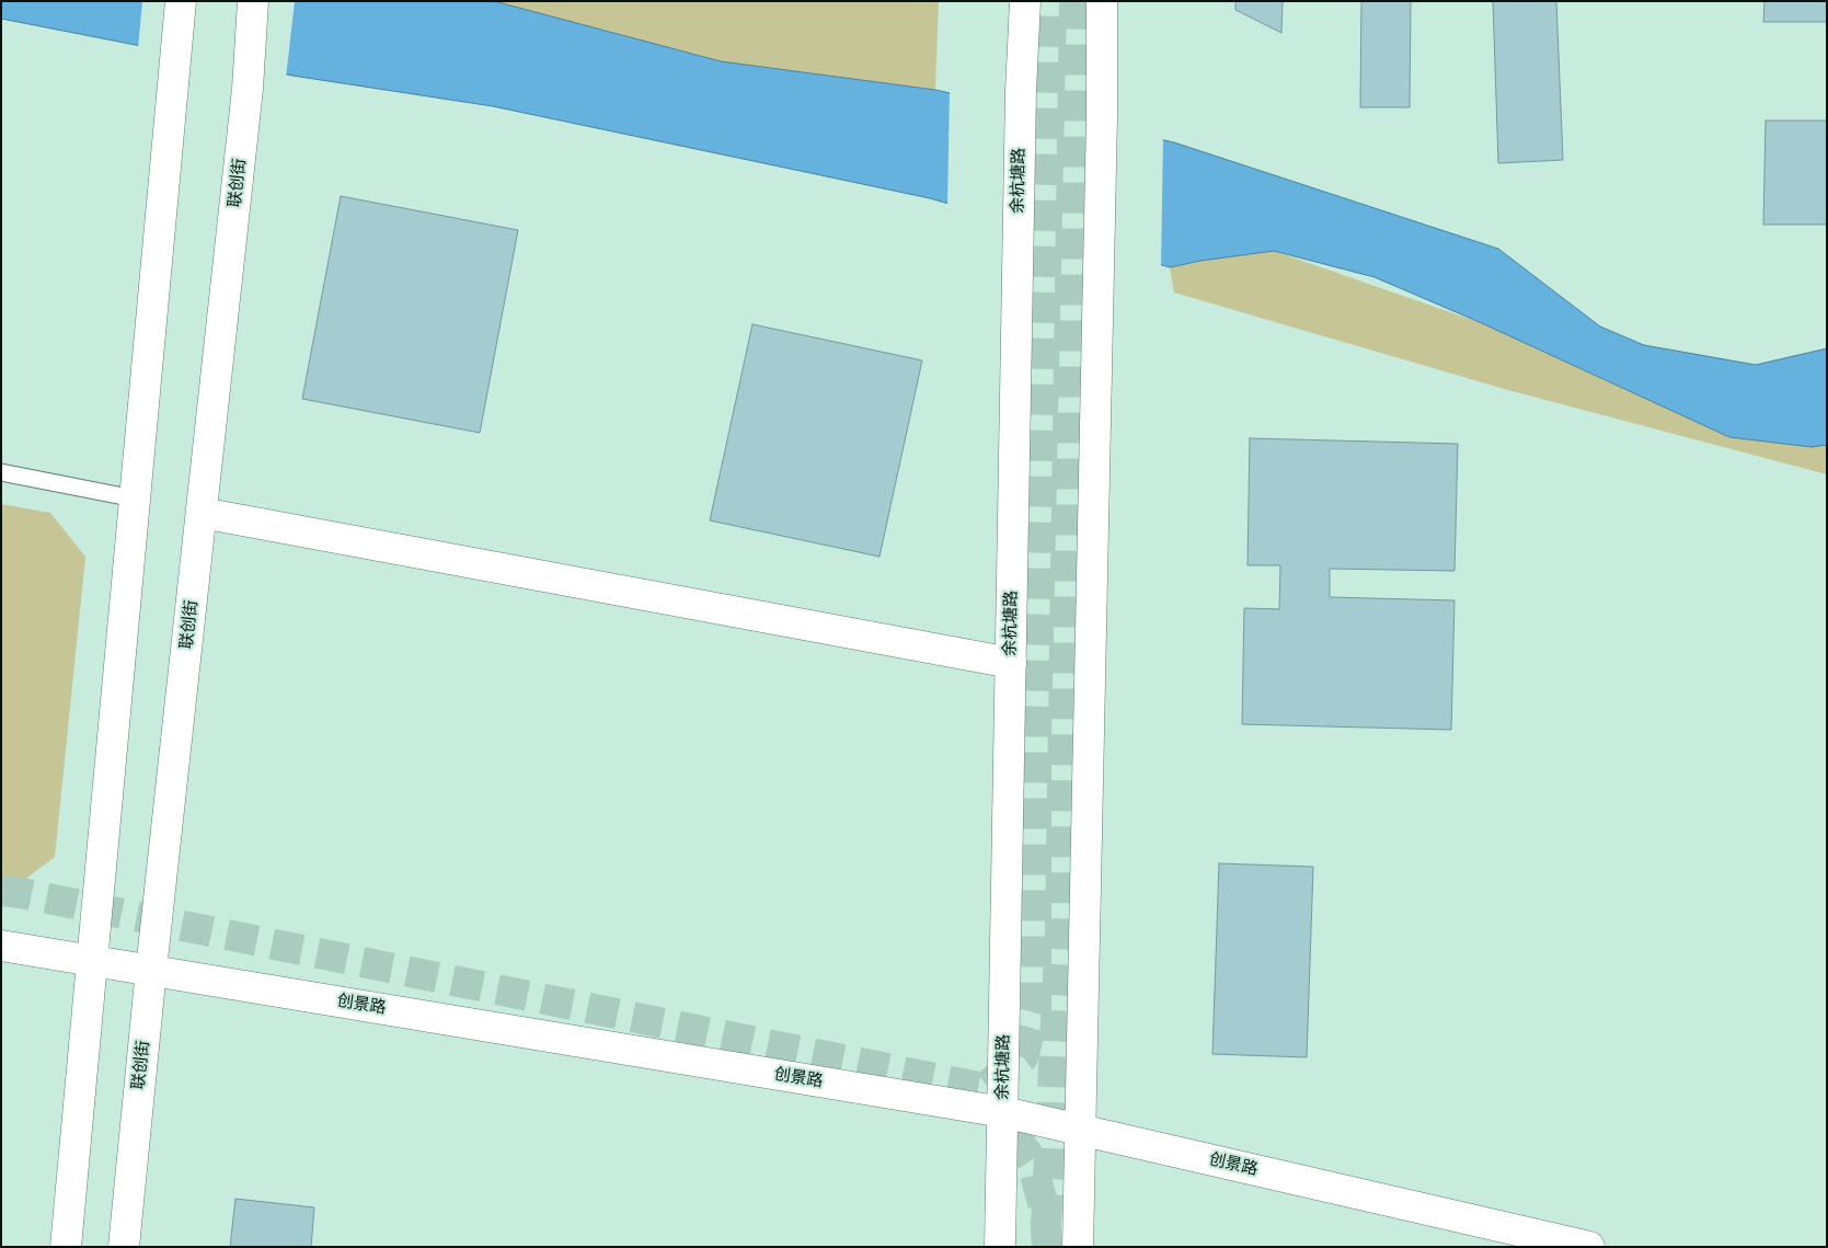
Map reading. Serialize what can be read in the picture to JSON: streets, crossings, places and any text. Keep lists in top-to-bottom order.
{
  "streets": {
    "street": ["余杭塘路", "联创街", "创景路"]
  },
  "crossings": [
    ["余杭塘路", "创景路"],
    ["联创街", "创景路"]
  ]
}
